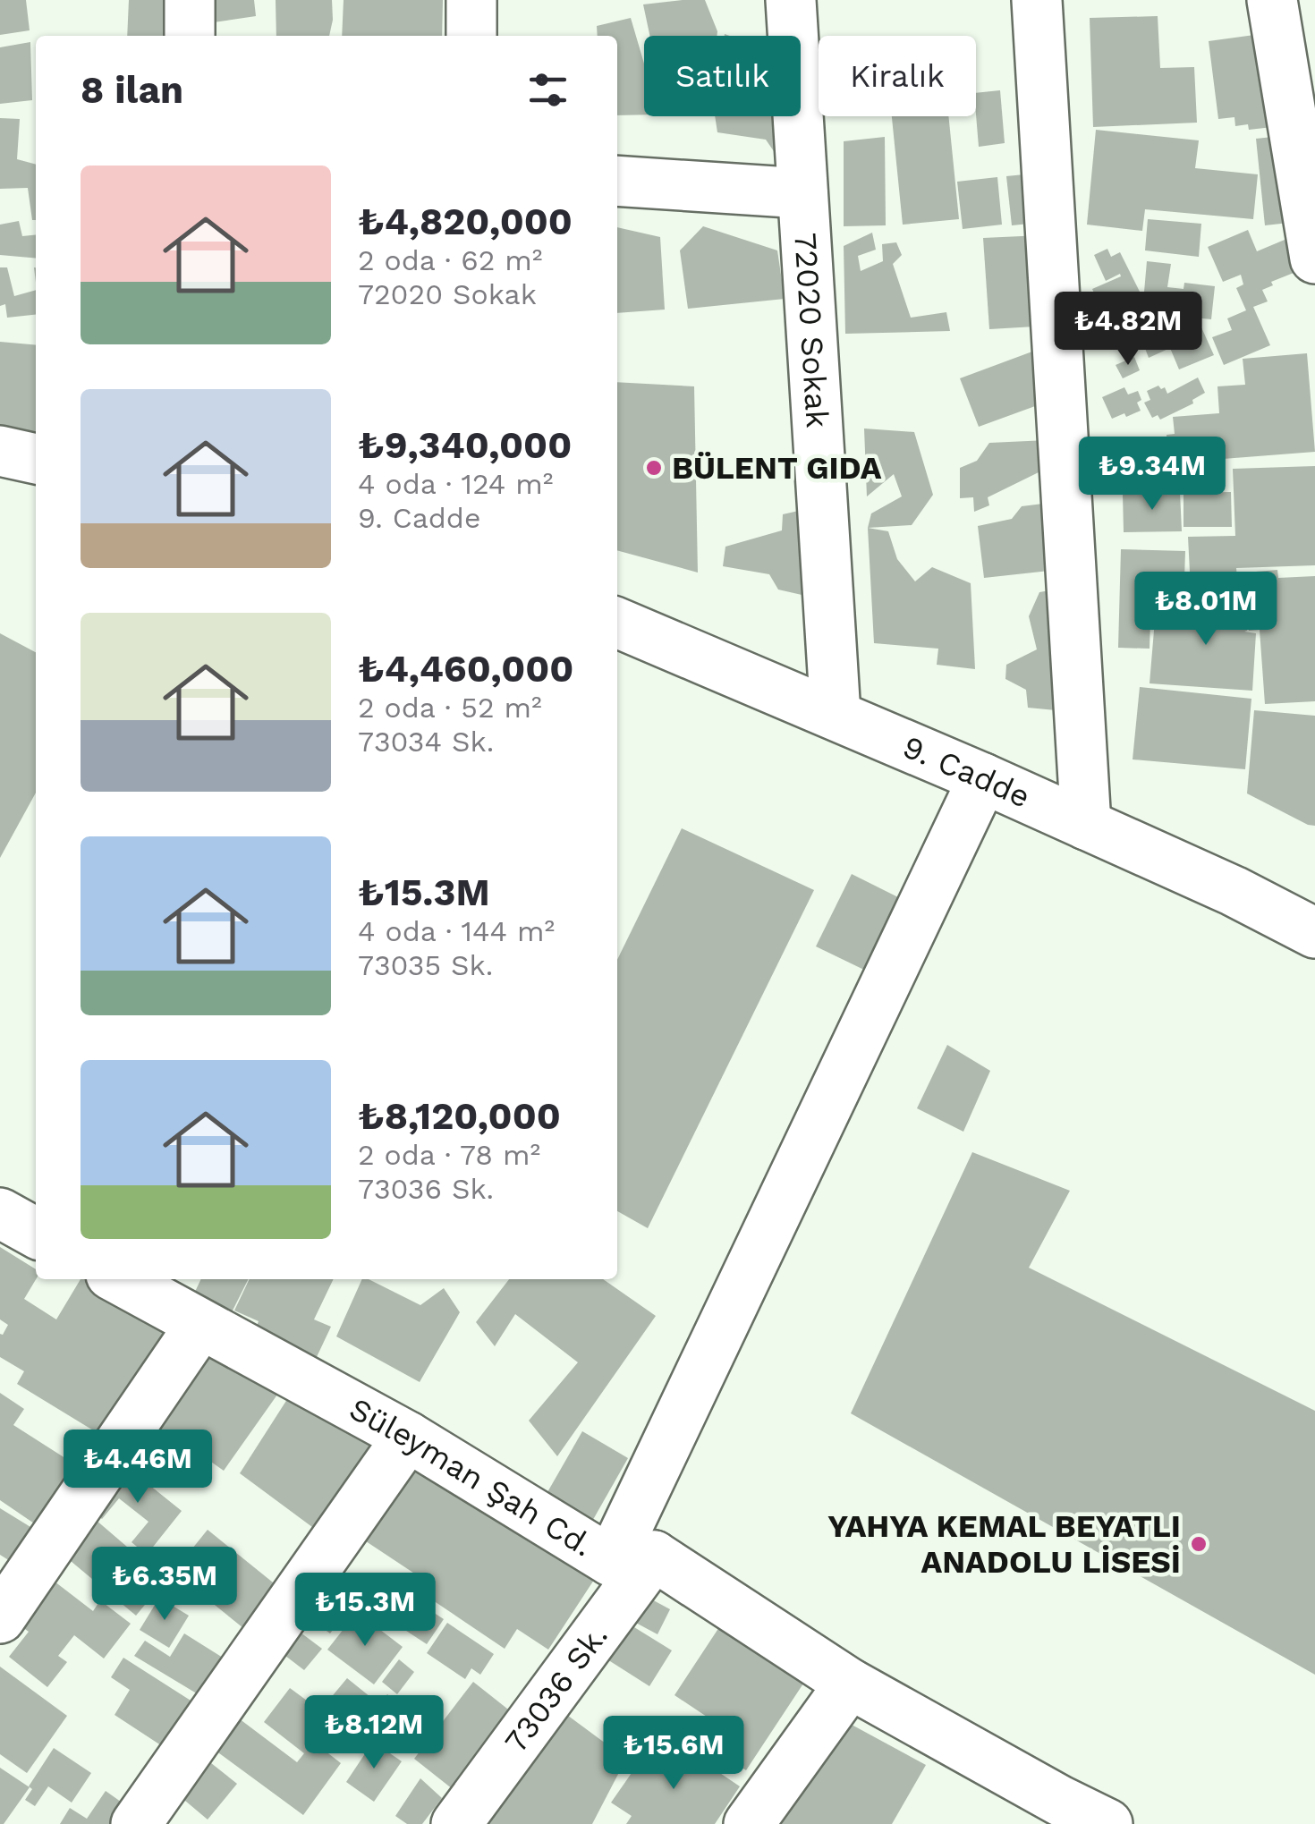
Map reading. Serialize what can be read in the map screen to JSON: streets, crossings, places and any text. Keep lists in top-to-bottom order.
{
  "streets": {
    "street": [
      "72020 Sokak",
      "9. Cadde",
      "Süleyman Şah Cd.",
      "73036 Sk."
    ]
  },
  "crossings": [
    ["72020 Sokak", "9. Cadde"],
    ["9. Cadde", "73036 Sk."],
    ["Süleyman Şah Cd.", "73036 Sk."]
  ],
  "places": ["BÜLENT GIDA", "YAHYA KEMAL BEYATLI ANADOLU LİSESİ"],
  "page": {
    "chip": ["Satılık", "Kiralık"],
    "heading": "8 ilan",
    "list": [
      {
        "name": "₺4,820,000",
        "note": "2 oda · 62 m² · 72020 Sokak"
      },
      {
        "name": "₺9,340,000",
        "note": "4 oda · 124 m² · 9. Cadde"
      },
      {
        "name": "₺4,460,000",
        "note": "2 oda · 52 m² · 73034 Sk."
      },
      {
        "name": "₺15.3M",
        "note": "4 oda · 144 m² · 73035 Sk."
      },
      {
        "name": "₺8,120,000",
        "note": "2 oda · 78 m² · 73036 Sk."
      }
    ],
    "price": [
      "₺4.82M",
      "₺9.34M",
      "₺8.01M",
      "₺4.46M",
      "₺6.35M",
      "₺15.3M",
      "₺8.12M",
      "₺15.6M"
    ]
  }
}
